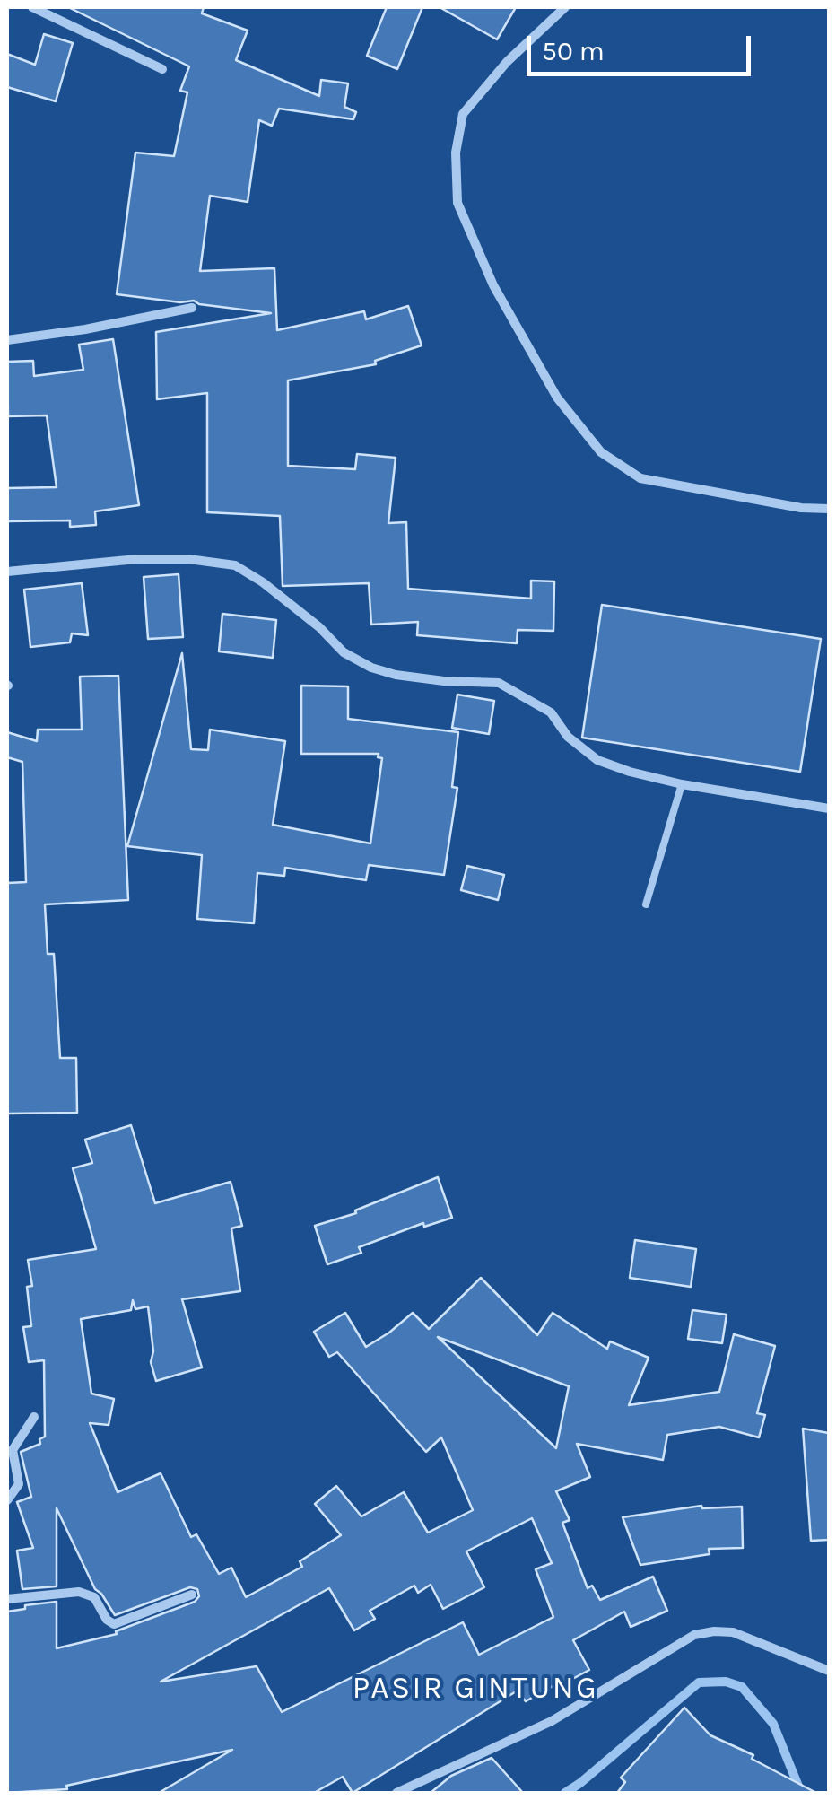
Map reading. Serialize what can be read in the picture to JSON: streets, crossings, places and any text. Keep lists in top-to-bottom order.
{
  "districts": ["PASIR GINTUNG"],
  "scale_bar": "50 m"
}
